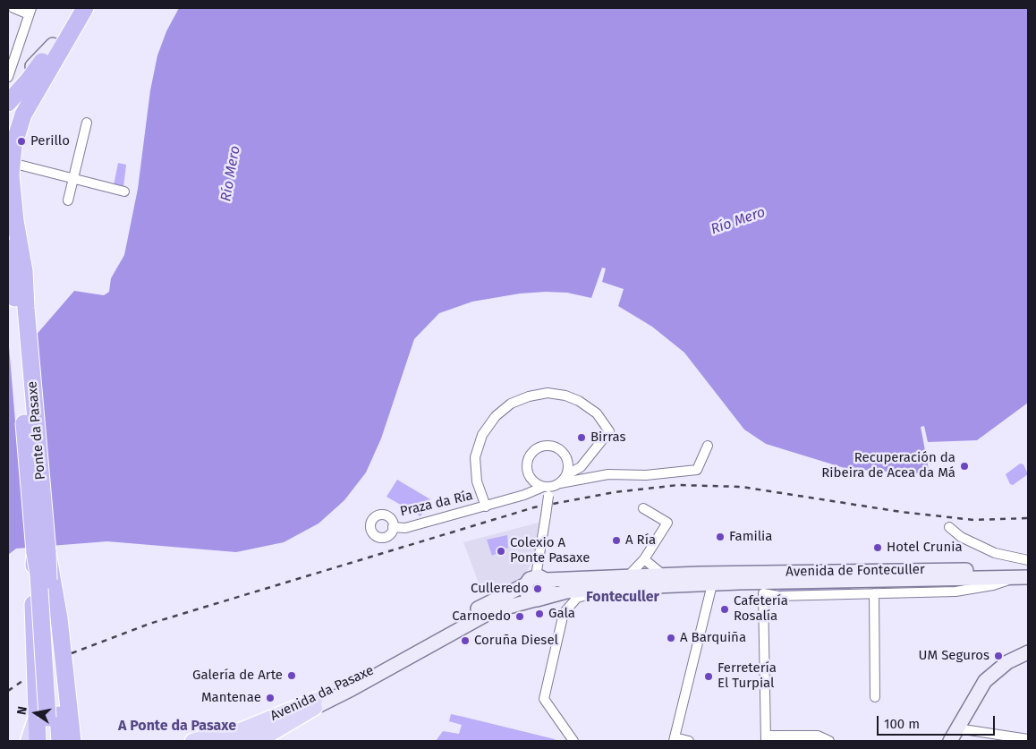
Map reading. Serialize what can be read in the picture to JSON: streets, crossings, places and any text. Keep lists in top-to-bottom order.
{
  "streets": {
    "highway": ["Ponte da Pasaxe"],
    "main road": ["Avenida de Fonteculler", "Avenida da Pasaxe"],
    "street": ["Praza da Ría"]
  },
  "crossings": [
    ["Avenida de Fonteculler", "Avenida da Pasaxe"]
  ],
  "districts": ["Fonteculler", "A Ponte da Pasaxe"],
  "water": ["Río Mero"],
  "places": [
    "Perillo",
    "Birras",
    "Recuperación da Ribeira de Acea da Má",
    "Familia",
    "A Ría",
    "Hotel Crunia",
    "Colexio A Ponte Pasaxe",
    "Culleredo",
    "Cafetería Rosalía",
    "Gala",
    "Carnoedo",
    "A Barquiña",
    "Coruña Diesel",
    "UM Seguros",
    "Galería de Arte",
    "Ferretería El Turpial",
    "Mantenae"
  ],
  "scale_bar": "100 m",
  "north": "left"
}
